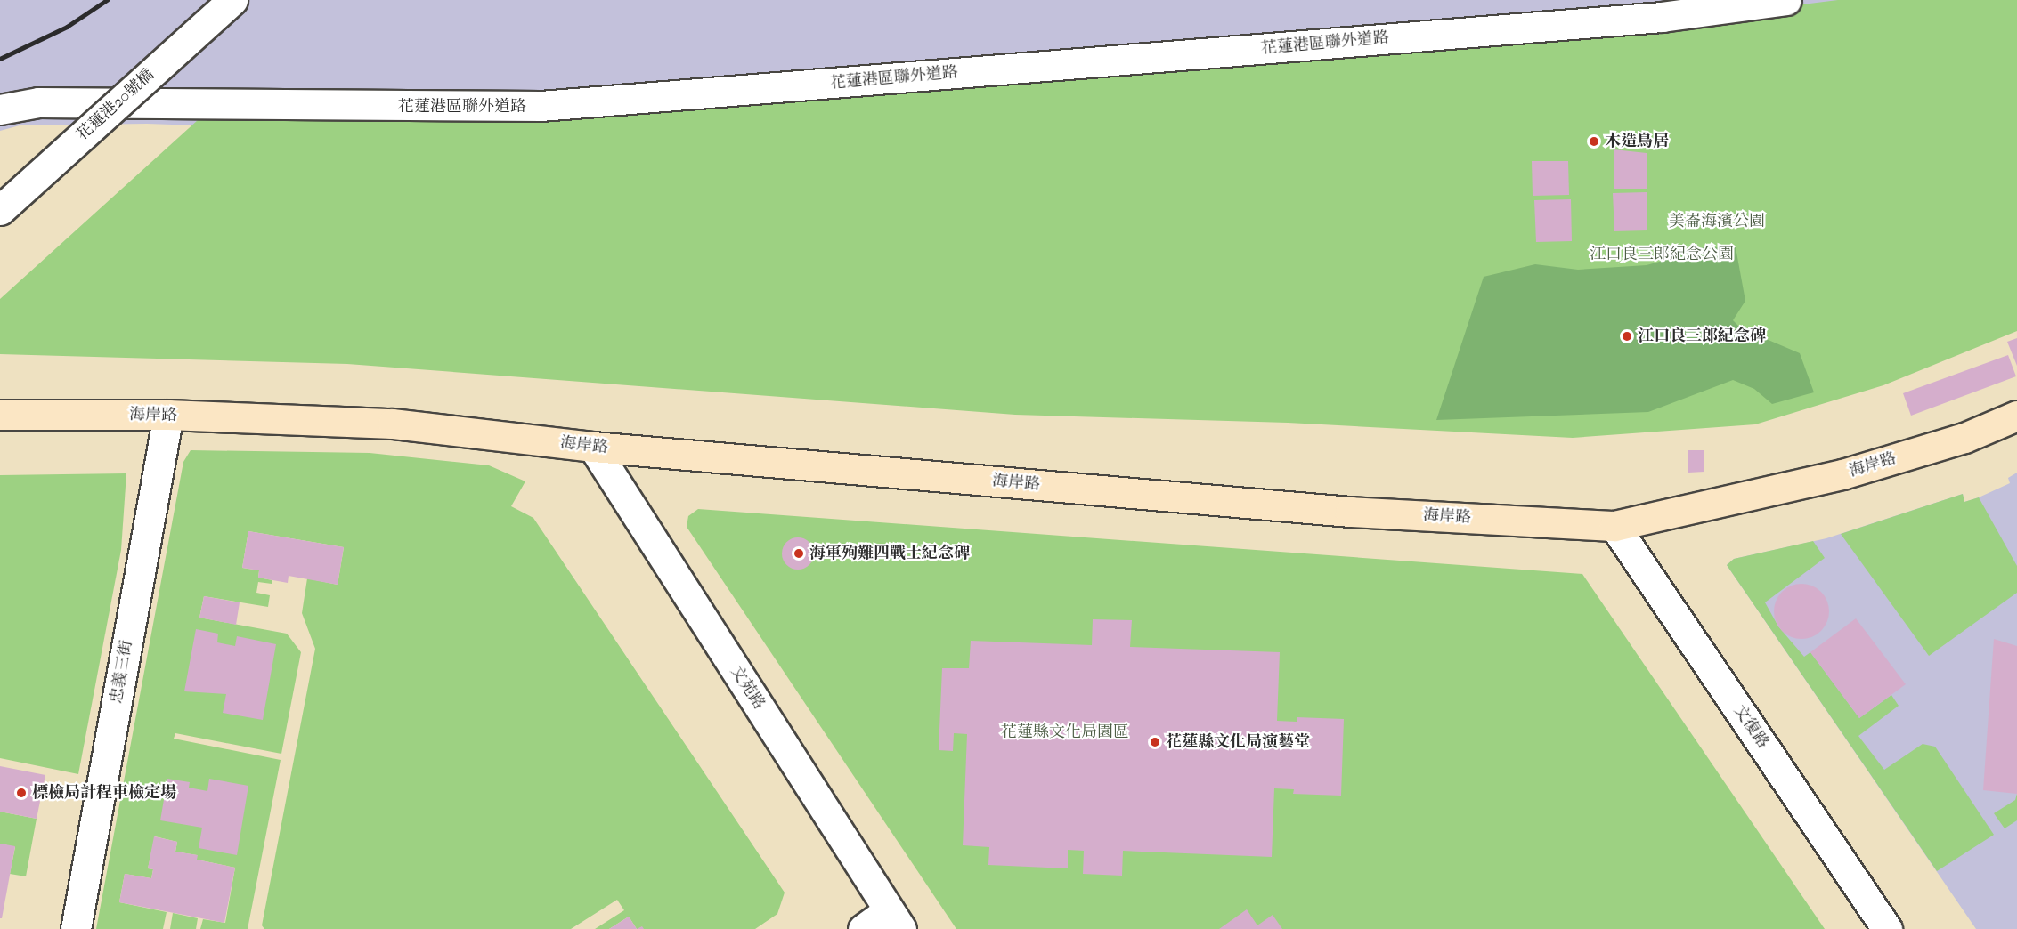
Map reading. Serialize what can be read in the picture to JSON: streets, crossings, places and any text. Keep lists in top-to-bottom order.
{
  "streets": {
    "main road": ["海岸路"],
    "street": [
      "花蓮港區聯外道路",
      "花蓮港20號橋",
      "忠義三街",
      "文苑路",
      "文復路"
    ]
  },
  "crossings": [
    ["海岸路", "忠義三街"],
    ["海岸路", "文苑路"],
    ["海岸路", "文復路"]
  ],
  "parks": ["美崙海濱公園", "江口良三郎紀念公園", "花蓮縣文化局園區"],
  "places": [
    "木造鳥居",
    "江口良三郎紀念碑",
    "海軍殉難四戰士紀念碑",
    "花蓮縣文化局演藝堂",
    "標檢局計程車檢定場"
  ]
}
